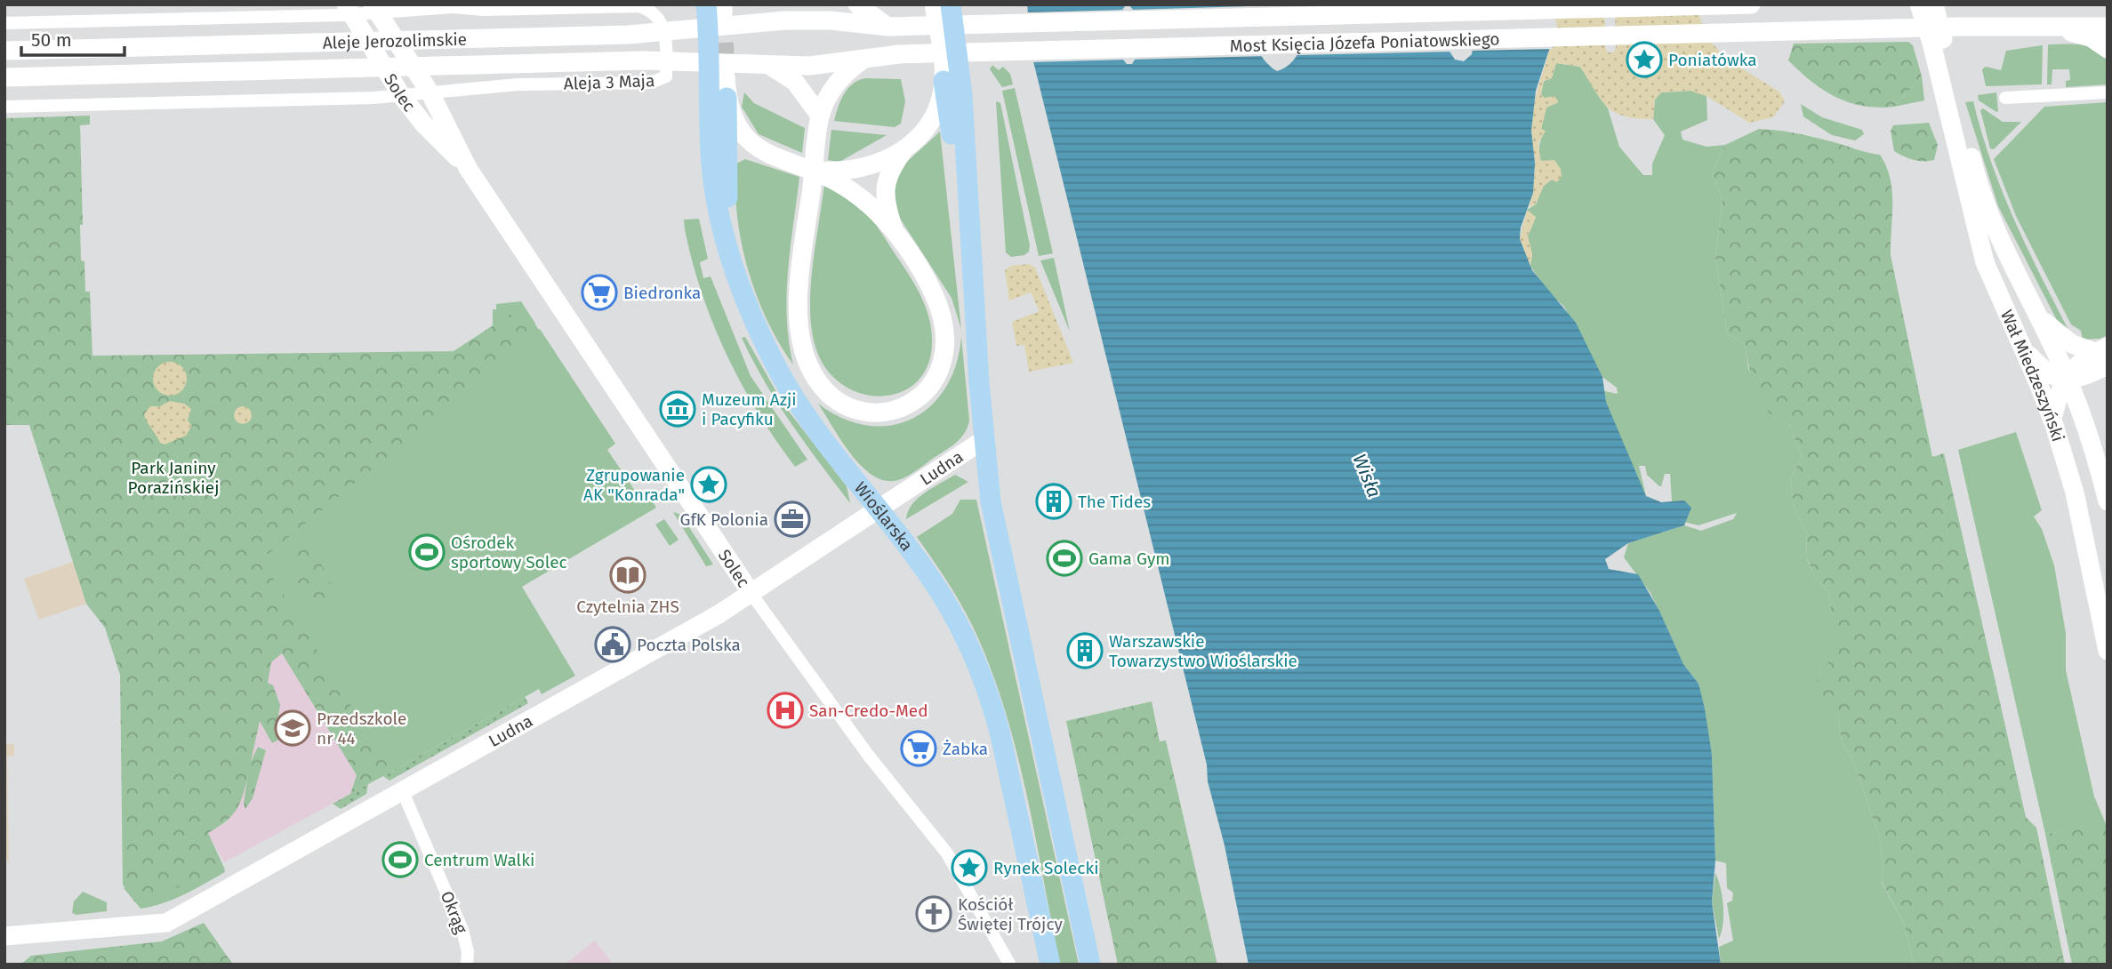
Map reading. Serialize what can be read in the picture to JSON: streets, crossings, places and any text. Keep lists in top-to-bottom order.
{
  "streets": {
    "main road": [
      "Aleje Jerozolimskie",
      "Most Księcia Józefa Poniatowskiego",
      "Solec",
      "Wał Miedzeszyński",
      "Ludna",
      "Wioślarska"
    ],
    "street": ["Aleja 3 Maja", "Okrąg"]
  },
  "crossings": [
    ["Aleje Jerozolimskie", "Most Księcia Józefa Poniatowskiego"],
    ["Aleje Jerozolimskie", "Wioślarska"],
    ["Aleja 3 Maja", "Solec"],
    ["Solec", "Ludna"],
    ["Ludna", "Wioślarska"],
    ["Ludna", "Okrąg"]
  ],
  "water": ["Wisła"],
  "parks": ["Park Janiny Porazińskiej"],
  "places": {
    "place": ["Poniatówka", "Zgrupowanie AK \"Konrada\"", "Rynek Solecki"],
    "supermarket": ["Biedronka", "Żabka"],
    "museum": ["Muzeum Azji i Pacyfiku"],
    "building": ["The Tides", "Warszawskie Towarzystwo Wioślarskie"],
    "office": ["GfK Polonia"],
    "sports": ["Ośrodek sportowy Solec", "Gama Gym", "Centrum Walki"],
    "library": ["Czytelnia ZHS"],
    "public building": ["Poczta Polska"],
    "hospital": ["San-Credo-Med"],
    "school or university": ["Przedszkole nr 44"],
    "church": ["Kościół Świętej Trójcy"]
  },
  "scale_bar": "50 m"
}
